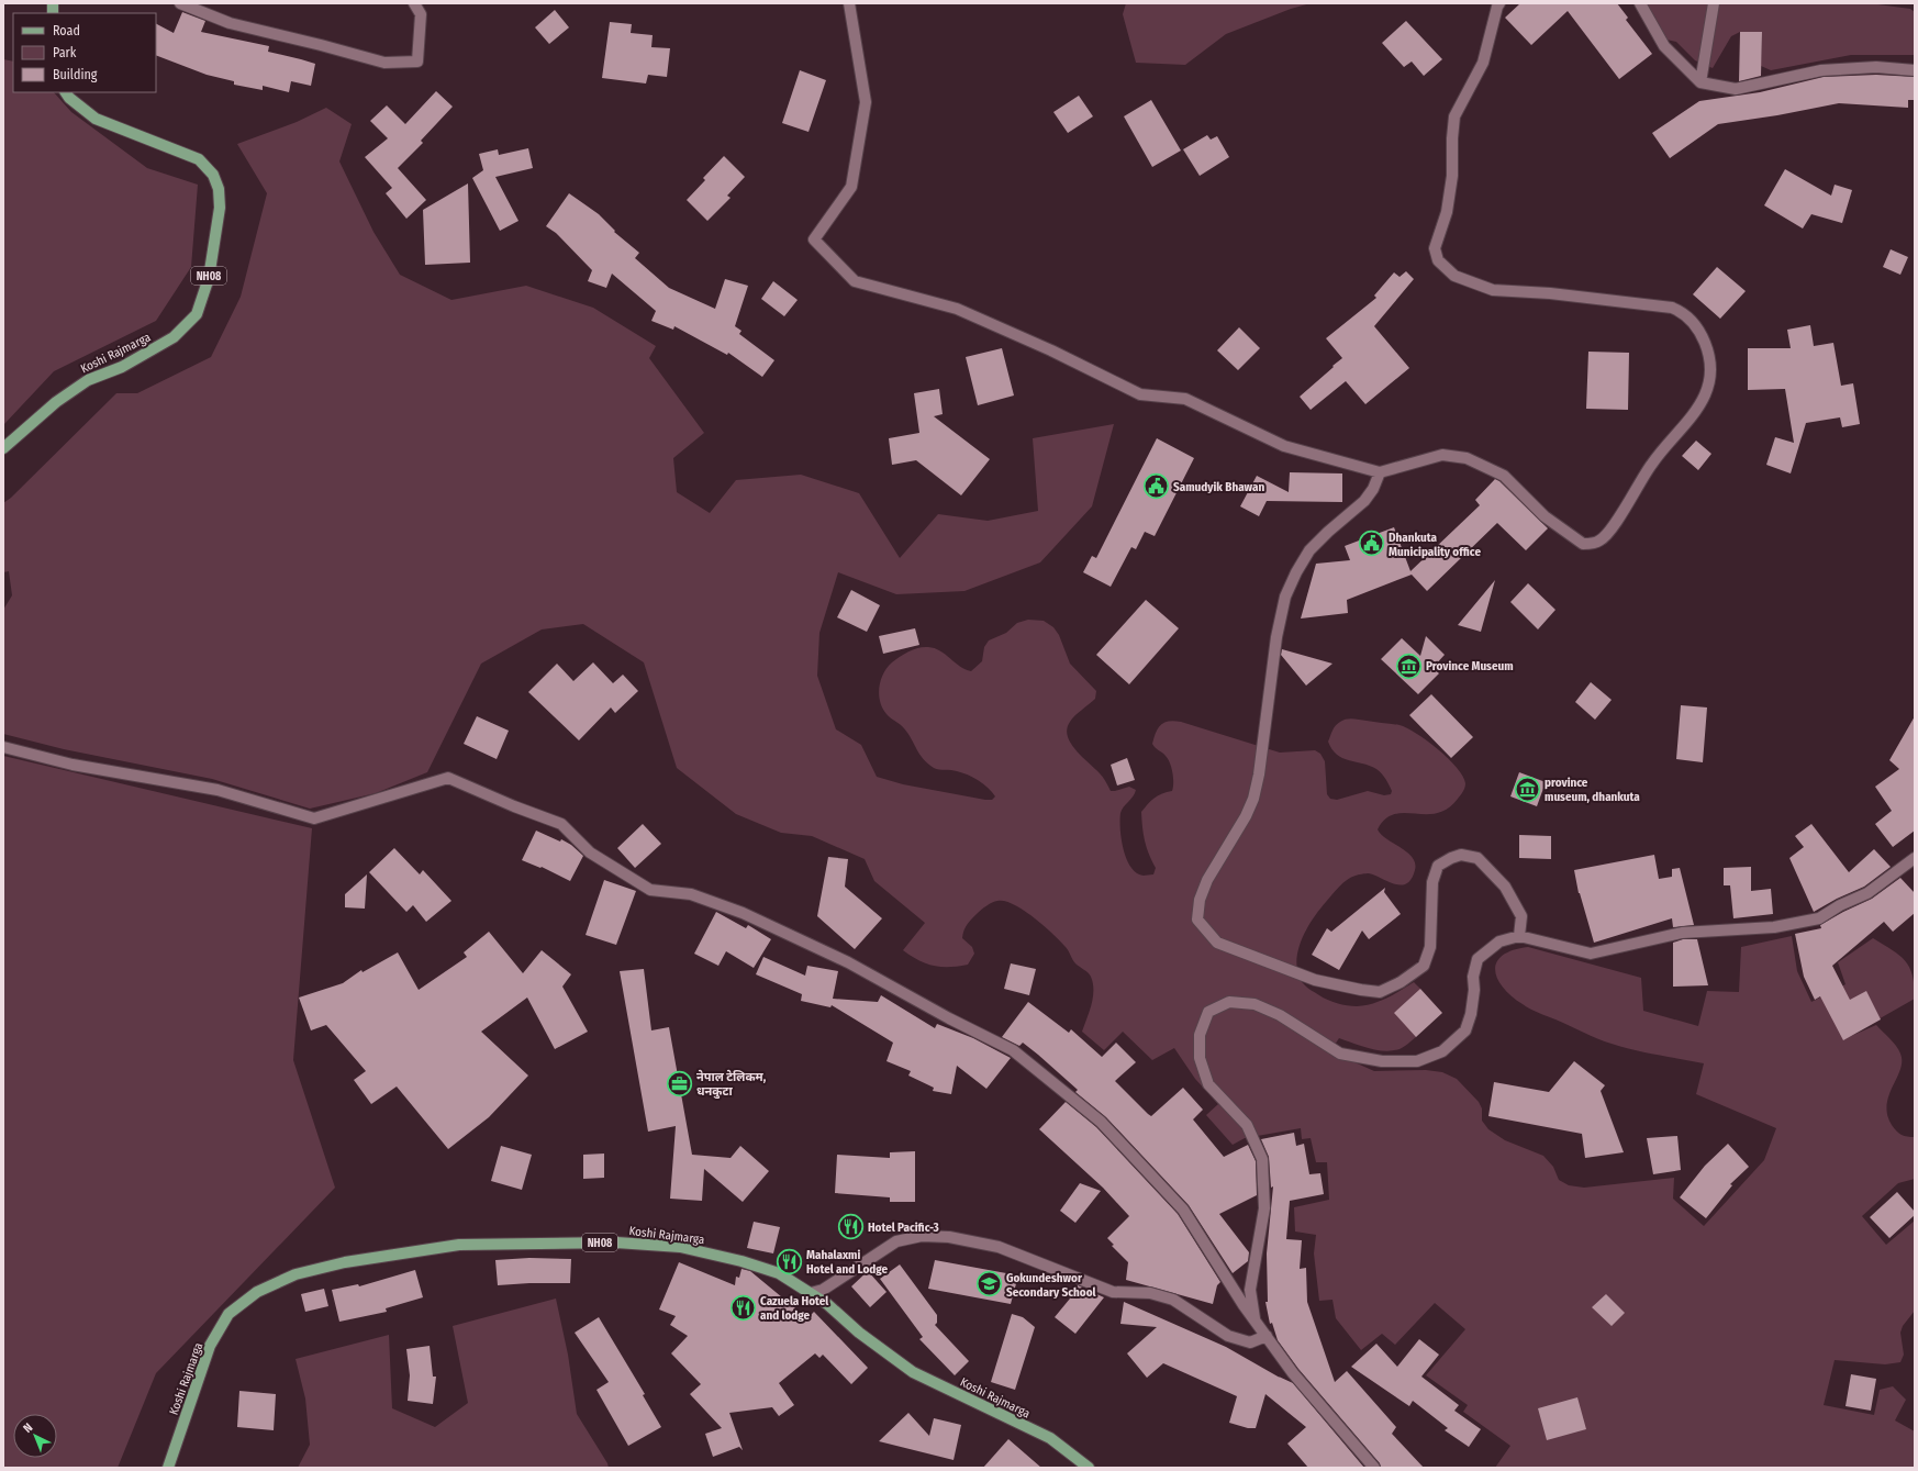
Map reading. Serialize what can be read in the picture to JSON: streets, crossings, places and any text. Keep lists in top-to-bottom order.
{
  "streets": {
    "main road": ["NH08", "Koshi Rajmarga"]
  },
  "places": {
    "public building": ["Samudyik Bhawan", "Dhankuta Municipality office"],
    "museum": ["Province Museum", "province museum, dhankuta"],
    "office": ["नेपाल टेलिकम, धनकुटा"],
    "restaurant": ["Hotel Pacific-3", "Mahalaxmi Hotel and Lodge", "Cazuela Hotel and lodge"],
    "school or university": ["Gokundeshwor Secondary School"]
  },
  "legend": ["Road", "Park", "Building"],
  "north": "top left"
}
